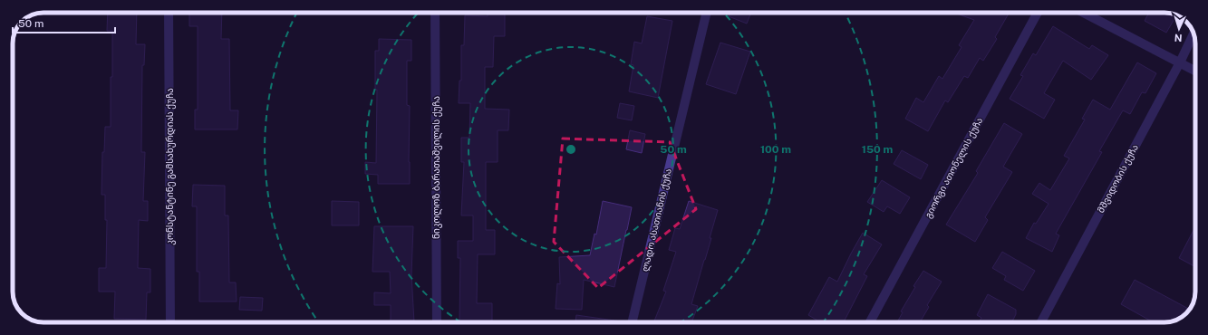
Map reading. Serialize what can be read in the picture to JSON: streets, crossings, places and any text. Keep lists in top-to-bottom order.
{
  "streets": {
    "street": [
      "კონსტანტინე გამსახურდიას ქუჩა",
      "ნიკოლოზ ბარათაშვილის ქუჩა",
      "გიორგი ათონელის ქუჩა",
      "მშვიდობის ქუჩა",
      "ლადო ასათიანის ქუჩა"
    ]
  },
  "scale_bar": "50 m",
  "north": "bottom",
  "rings": ["50 m", "100 m", "150 m"]
}
